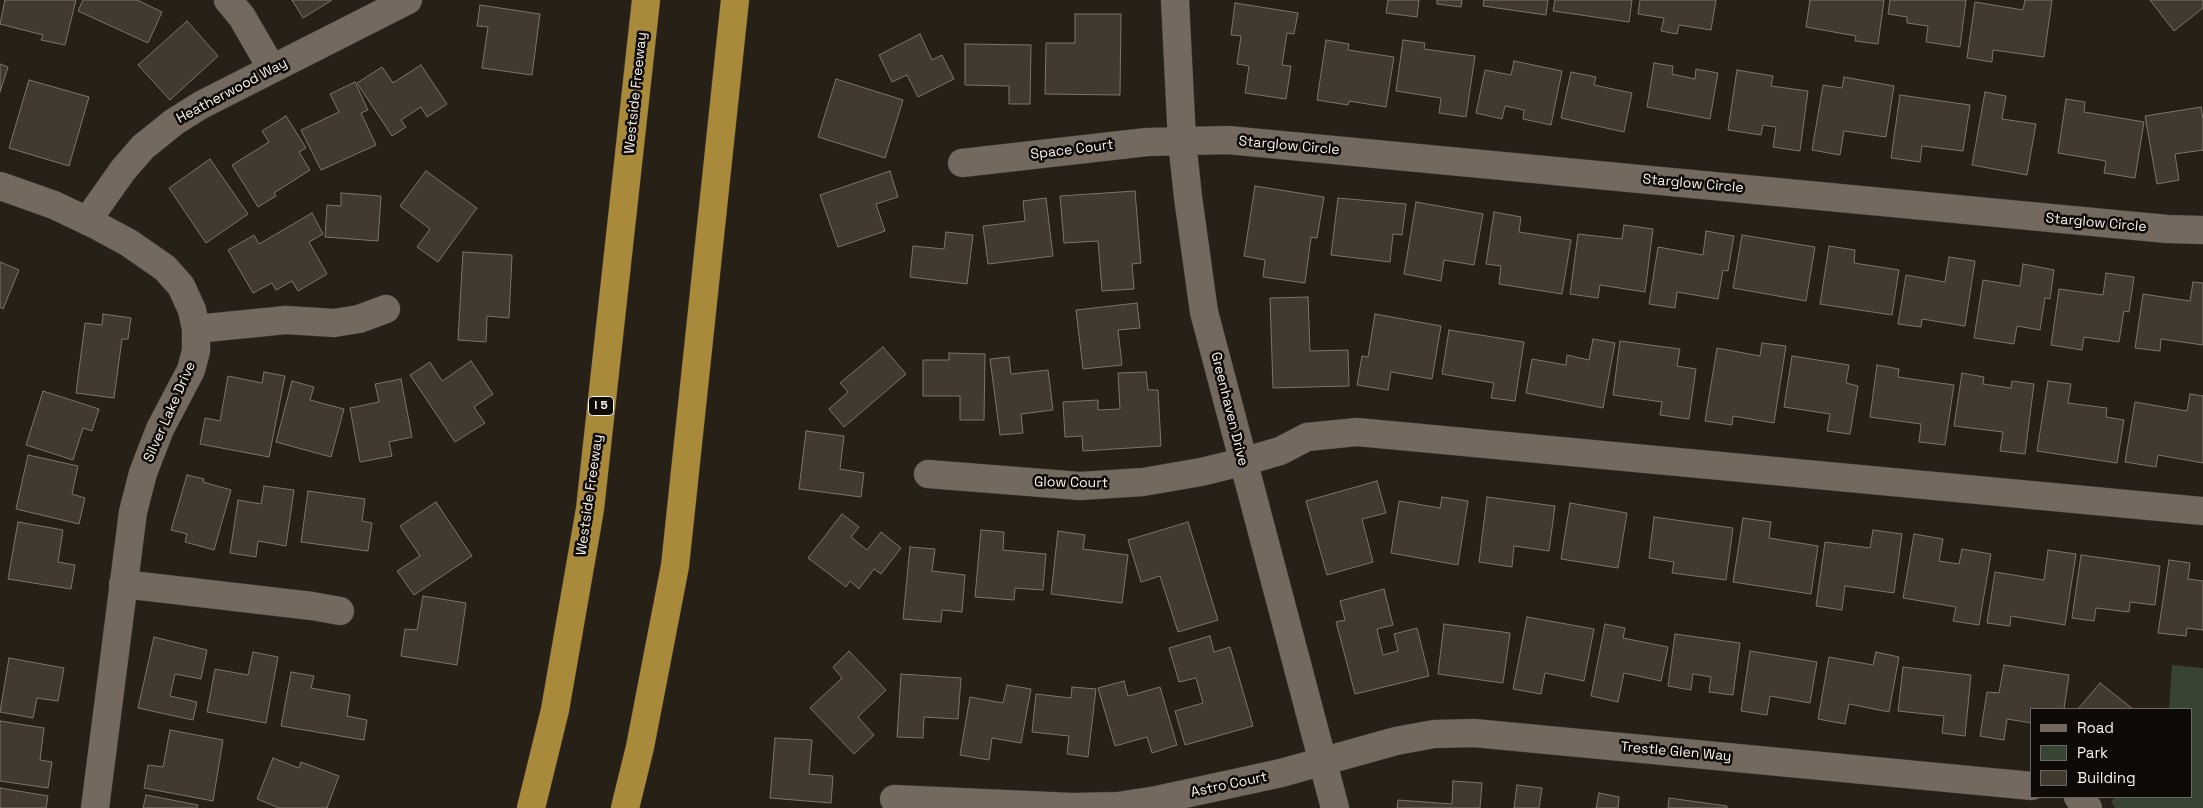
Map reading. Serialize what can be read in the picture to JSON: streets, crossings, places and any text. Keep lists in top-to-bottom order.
{
  "streets": {
    "highway": ["Westside Freeway", "I 5"],
    "street": [
      "Heatherwood Way",
      "Starglow Circle",
      "Space Court",
      "Greenhaven Drive",
      "Silver Lake Drive",
      "Glow Court",
      "Trestle Glen Way",
      "Astro Court"
    ]
  },
  "crossings": [
    ["Heatherwood Way", "Silver Lake Drive"],
    ["Starglow Circle", "Space Court"],
    ["Starglow Circle", "Greenhaven Drive"],
    ["Space Court", "Greenhaven Drive"],
    ["Greenhaven Drive", "Glow Court"],
    ["Greenhaven Drive", "Trestle Glen Way"],
    ["Greenhaven Drive", "Astro Court"],
    ["Trestle Glen Way", "Astro Court"]
  ],
  "legend": ["Road", "Park", "Building"]
}
